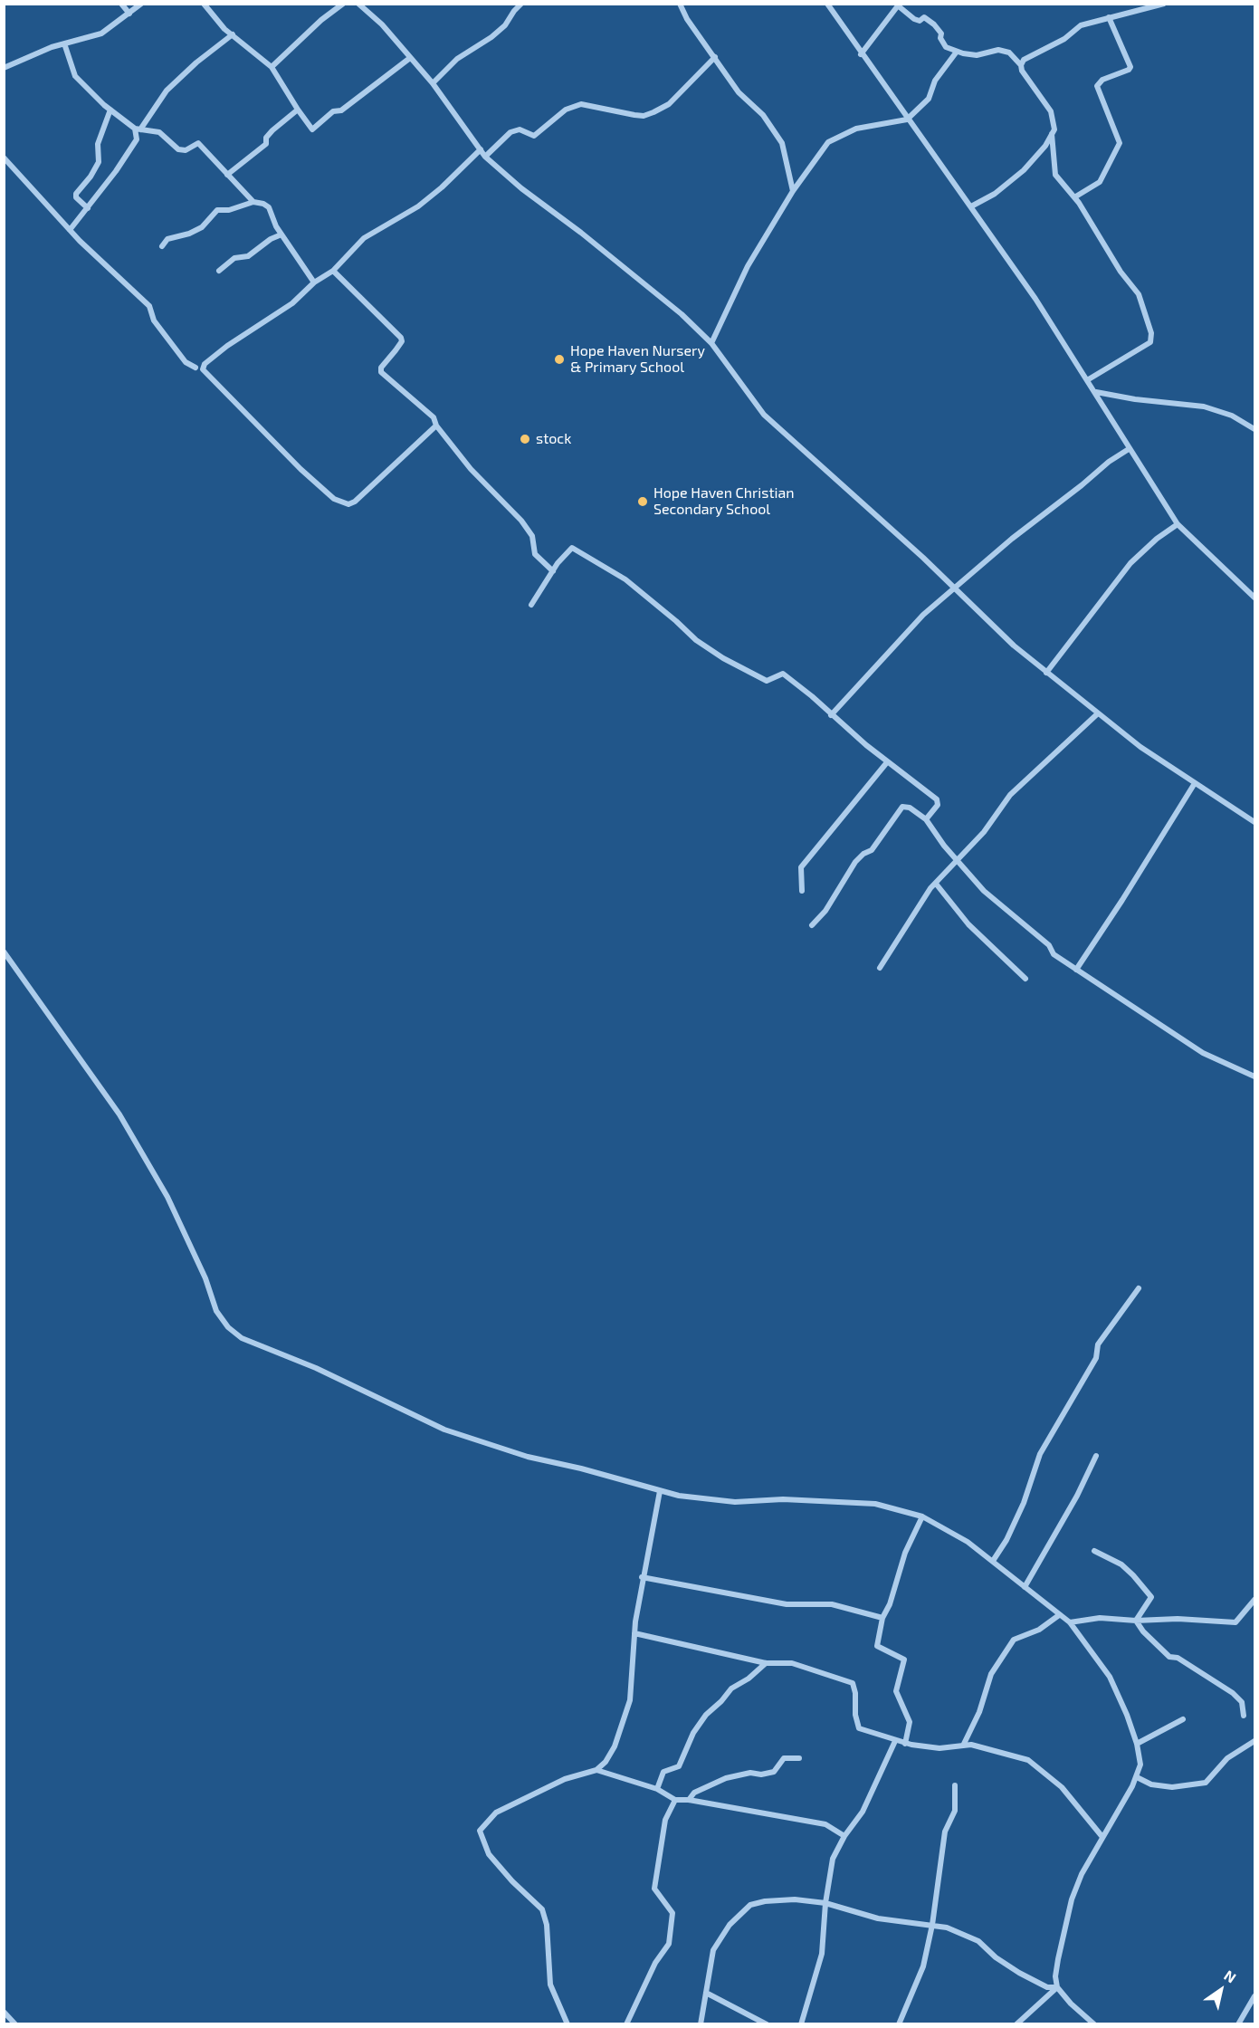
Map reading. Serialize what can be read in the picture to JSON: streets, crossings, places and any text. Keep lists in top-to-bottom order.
{
  "places": ["Hope Haven Nursery & Primary School", "stock", "Hope Haven Christian Secondary School"],
  "north": "top right"
}
